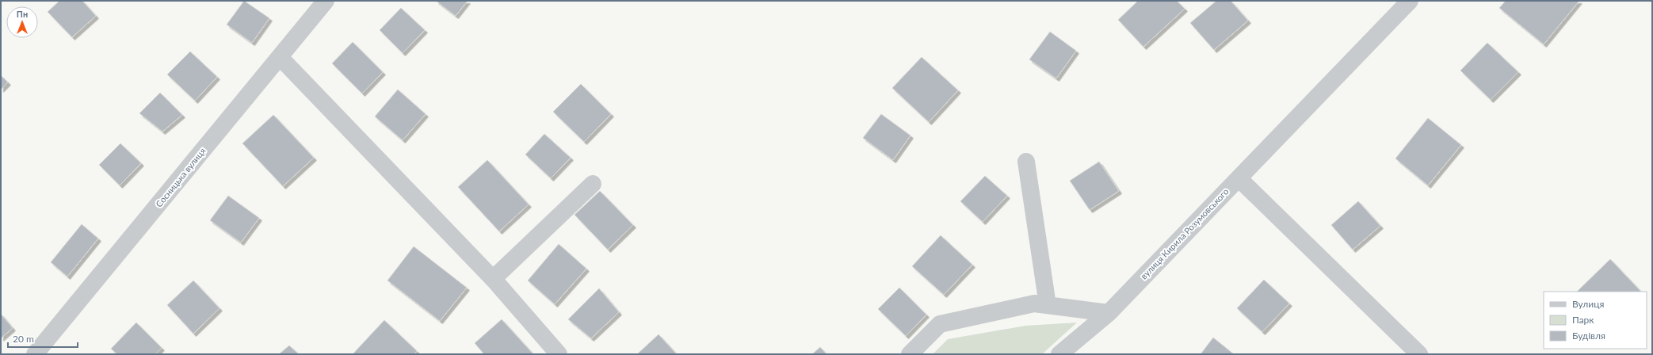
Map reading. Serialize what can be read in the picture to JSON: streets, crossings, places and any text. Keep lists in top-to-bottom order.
{
  "streets": {
    "street": ["Сосницька вулиця", "вулиця Кирила Розумовського"]
  },
  "legend": ["Вулиця", "Парк", "Будівля"],
  "scale_bar": "20 m",
  "north": "top"
}
